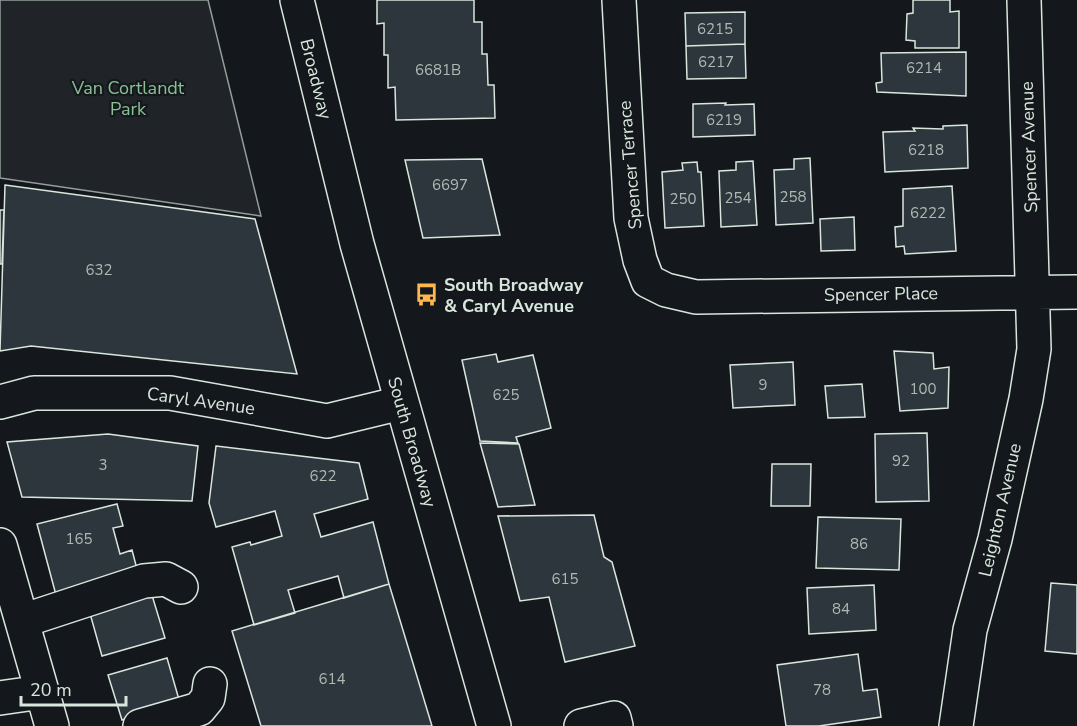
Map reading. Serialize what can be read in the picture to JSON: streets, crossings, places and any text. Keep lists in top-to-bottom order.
{
  "streets": {
    "street": [
      "Broadway",
      "Spencer Avenue",
      "Spencer Terrace",
      "Spencer Place",
      "Caryl Avenue",
      "South Broadway",
      "Leighton Avenue"
    ]
  },
  "crossings": [
    ["Broadway", "South Broadway"],
    ["Spencer Avenue", "Spencer Place"],
    ["Spencer Avenue", "Leighton Avenue"],
    ["Spencer Terrace", "Spencer Place"],
    ["Spencer Place", "Leighton Avenue"],
    ["Caryl Avenue", "South Broadway"]
  ],
  "parks": ["Van Cortlandt Park"],
  "places": {
    "bus stop": ["South Broadway & Caryl Avenue"]
  },
  "house_numbers": [
    "6215",
    "6217",
    "6214",
    "6681B",
    "6219",
    "6218",
    "6697",
    "258",
    "254",
    "250",
    "6222",
    "632",
    "9",
    "100",
    "625",
    "92",
    "3",
    "622",
    "165",
    "86",
    "615",
    "84",
    "614",
    "78"
  ],
  "scale_bar": "20 m"
}
